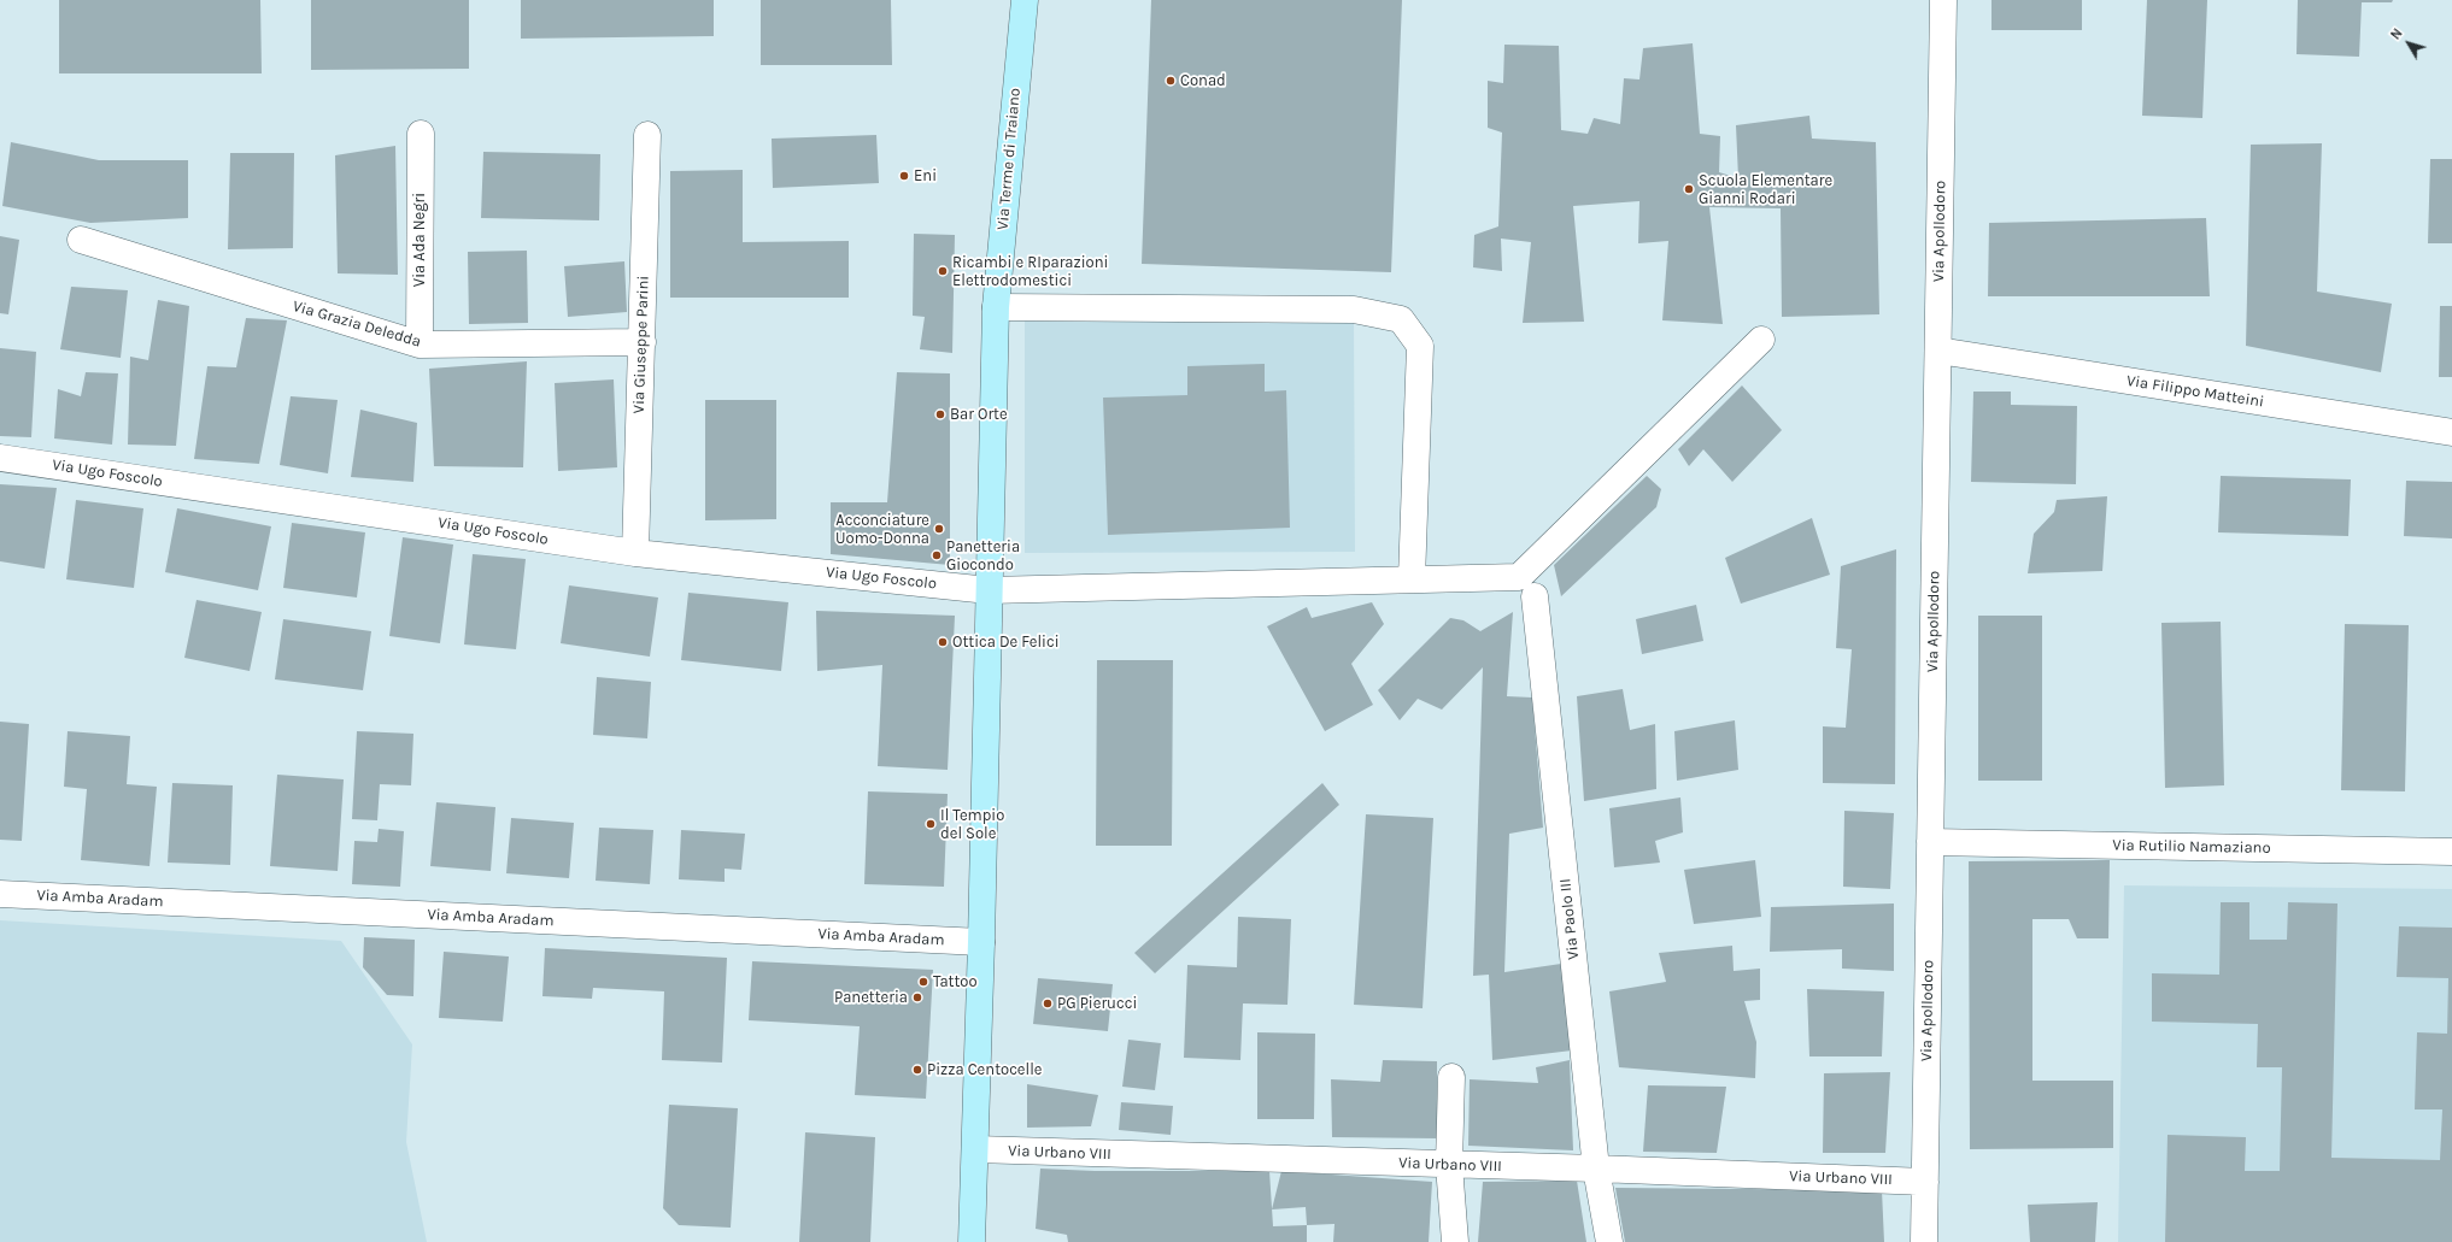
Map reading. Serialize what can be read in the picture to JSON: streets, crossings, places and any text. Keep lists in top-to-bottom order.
{
  "streets": {
    "main road": ["Via Terme di Traiano"],
    "street": [
      "Via Apollodoro",
      "Via Ada Negri",
      "Via Grazia Deledda",
      "Via Giuseppe Parini",
      "Via Filippo Matteini",
      "Via Ugo Foscolo",
      "Via Rutilio Namaziano",
      "Via Amba Aradam",
      "Via Paolo III",
      "Via Urbano VIII"
    ]
  },
  "crossings": [
    ["Via Terme di Traiano", "Via Ugo Foscolo"],
    ["Via Terme di Traiano", "Via Amba Aradam"],
    ["Via Terme di Traiano", "Via Urbano VIII"],
    ["Via Apollodoro", "Via Filippo Matteini"],
    ["Via Apollodoro", "Via Rutilio Namaziano"],
    ["Via Apollodoro", "Via Urbano VIII"],
    ["Via Ada Negri", "Via Grazia Deledda"],
    ["Via Grazia Deledda", "Via Giuseppe Parini"],
    ["Via Giuseppe Parini", "Via Ugo Foscolo"],
    ["Via Paolo III", "Via Urbano VIII"]
  ],
  "places": [
    "Conad",
    "Eni",
    "Scuola Elementare Gianni Rodari",
    "Ricambi e RIparazioni Elettrodomestici",
    "Bar Orte",
    "Acconciature Uomo-Donna",
    "Panetteria Giocondo",
    "Ottica De Felici",
    "Il Tempio del Sole",
    "Tattoo",
    "Panetteria",
    "PG Pierucci",
    "Pizza Centocelle"
  ],
  "north": "top left"
}
